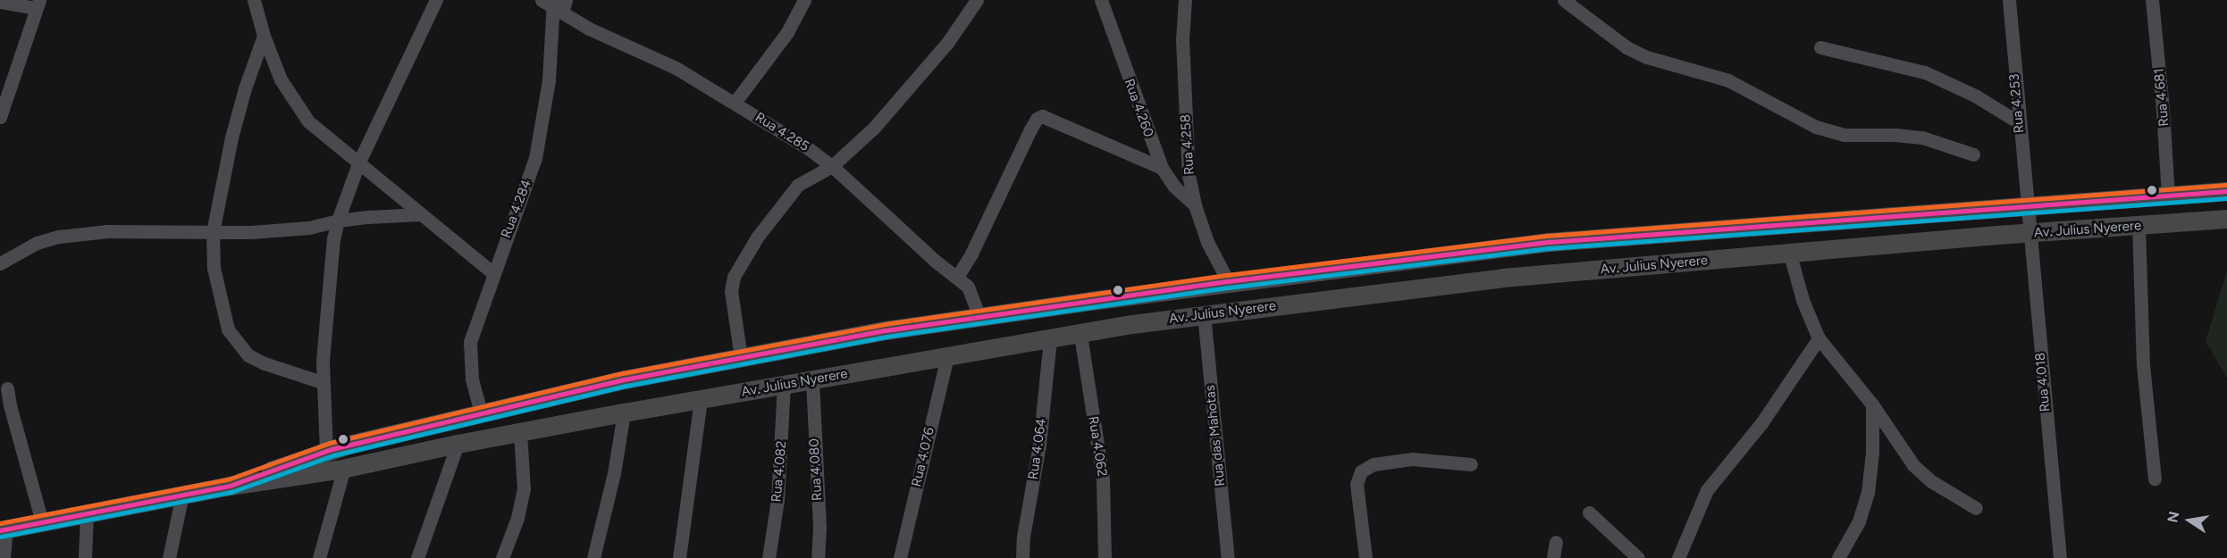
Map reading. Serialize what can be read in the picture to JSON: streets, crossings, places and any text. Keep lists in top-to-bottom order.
{
  "streets": {
    "main road": ["Av. Julius Nyerere"],
    "street": [
      "Rua 4.681",
      "Rua 4.253",
      "Rua 4.260",
      "Rua 4.285",
      "Rua 4.258",
      "Rua 4.284",
      "Rua 4.018",
      "Rua das Mahotas",
      "Rua 4.062",
      "Rua 4.064",
      "Rua 4.076",
      "Rua 4.080",
      "Rua 4.082"
    ]
  },
  "crossings": [
    ["Rua 4.681", "Av. Julius Nyerere"],
    ["Rua 4.253", "Av. Julius Nyerere"],
    ["Rua 4.253", "Rua 4.018"],
    ["Rua 4.260", "Rua 4.258"],
    ["Rua 4.285", "Rua 4.284"],
    ["Rua 4.285", "Av. Julius Nyerere"],
    ["Rua 4.258", "Av. Julius Nyerere"],
    ["Rua 4.284", "Av. Julius Nyerere"],
    ["Av. Julius Nyerere", "Rua 4.018"],
    ["Av. Julius Nyerere", "Rua das Mahotas"],
    ["Av. Julius Nyerere", "Rua 4.062"],
    ["Av. Julius Nyerere", "Rua 4.064"],
    ["Av. Julius Nyerere", "Rua 4.076"],
    ["Av. Julius Nyerere", "Rua 4.080"],
    ["Av. Julius Nyerere", "Rua 4.082"]
  ],
  "north": "left"
}
